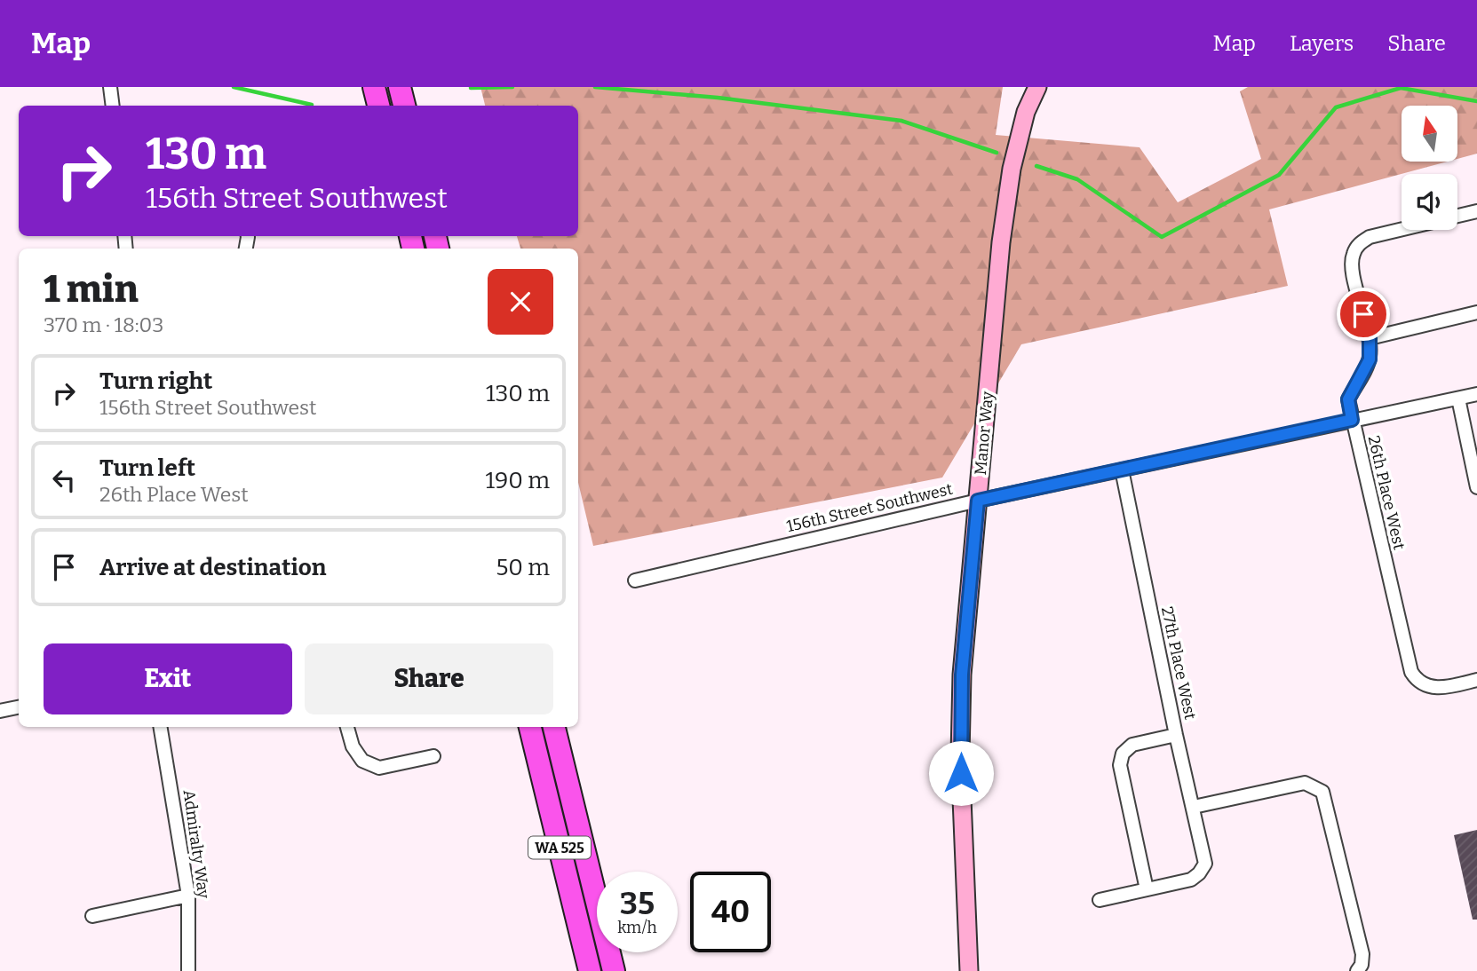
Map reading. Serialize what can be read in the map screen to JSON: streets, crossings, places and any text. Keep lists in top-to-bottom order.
{
  "streets": {
    "highway": ["WA 525"],
    "street": [
      "Manor Way",
      "26th Place West",
      "156th Street Southwest",
      "27th Place West",
      "Admiralty Way"
    ]
  },
  "crossings": [
    ["Manor Way", "156th Street Southwest"],
    ["26th Place West", "156th Street Southwest"],
    ["156th Street Southwest", "27th Place West"]
  ],
  "north": "top",
  "page": {
    "header": "Map",
    "nav": ["Map", "Layers", "Share"],
    "turn": ["130 m", "156th Street Southwest"],
    "heading": ["1 min", "370 m · 18:03"],
    "list": [
      {
        "name": "Turn right",
        "note": "156th Street Southwest",
        "value": "130 m"
      },
      {
        "name": "Turn left",
        "note": "26th Place West",
        "value": "190 m"
      },
      {
        "name": "Arrive at destination",
        "value": "50 m"
      }
    ],
    "buttons": ["Exit", "Share"],
    "speed": "35 km/h",
    "limit": "40"
  }
}
